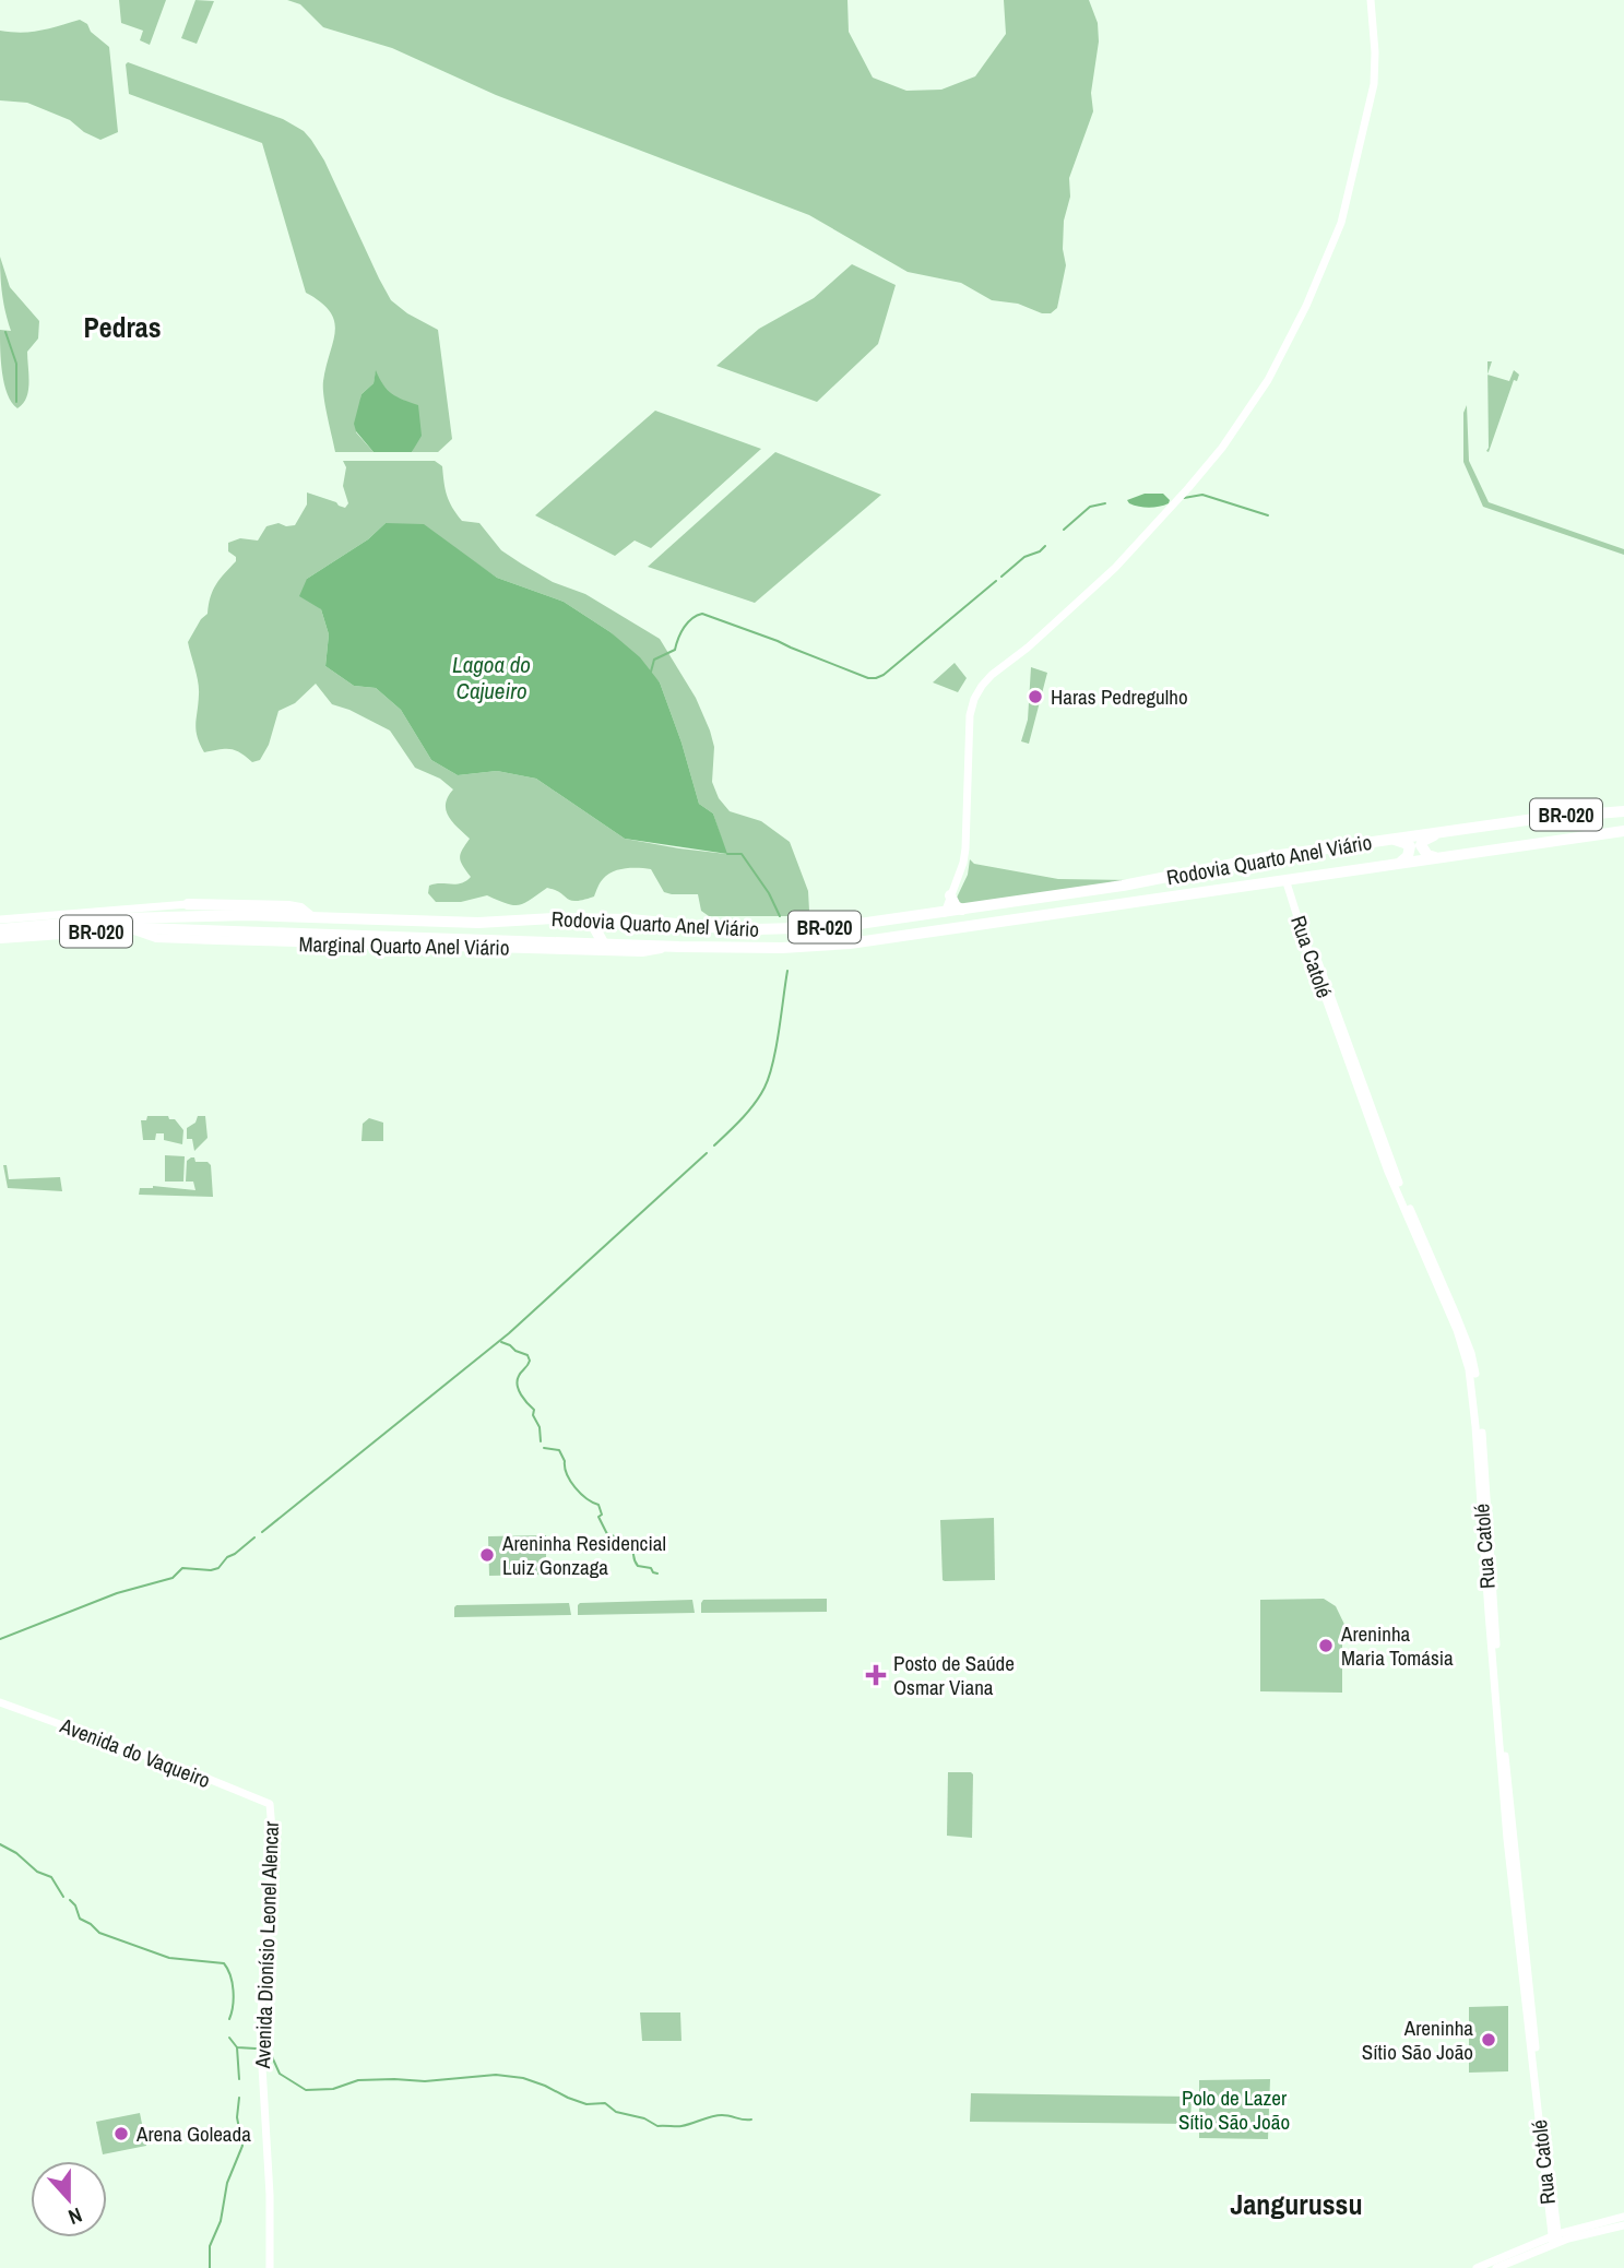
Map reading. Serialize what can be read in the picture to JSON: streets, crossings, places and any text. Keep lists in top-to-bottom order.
{
  "streets": {
    "highway": ["BR-020", "Rodovia Quarto Anel Viário"],
    "main road": ["Marginal Quarto Anel Viário"],
    "street": ["Rua Catolé", "Avenida do Vaqueiro", "Avenida Dionísio Leonel Alencar"]
  },
  "crossings": [
    ["Rodovia Quarto Anel Viário", "Marginal Quarto Anel Viário"],
    ["Rodovia Quarto Anel Viário", "Rua Catolé"],
    ["Avenida do Vaqueiro", "Avenida Dionísio Leonel Alencar"]
  ],
  "districts": ["Pedras", "Jangurussu"],
  "water": ["Lagoa do Cajueiro"],
  "parks": ["Polo de Lazer Sítio São João"],
  "places": {
    "other": [
      "Haras Pedregulho",
      "Areninha Residencial Luiz Gonzaga",
      "Areninha Maria Tomásia",
      "Areninha Sítio São João",
      "Arena Goleada"
    ],
    "health": ["Posto de Saúde Osmar Viana"]
  },
  "north": "bottom"
}
